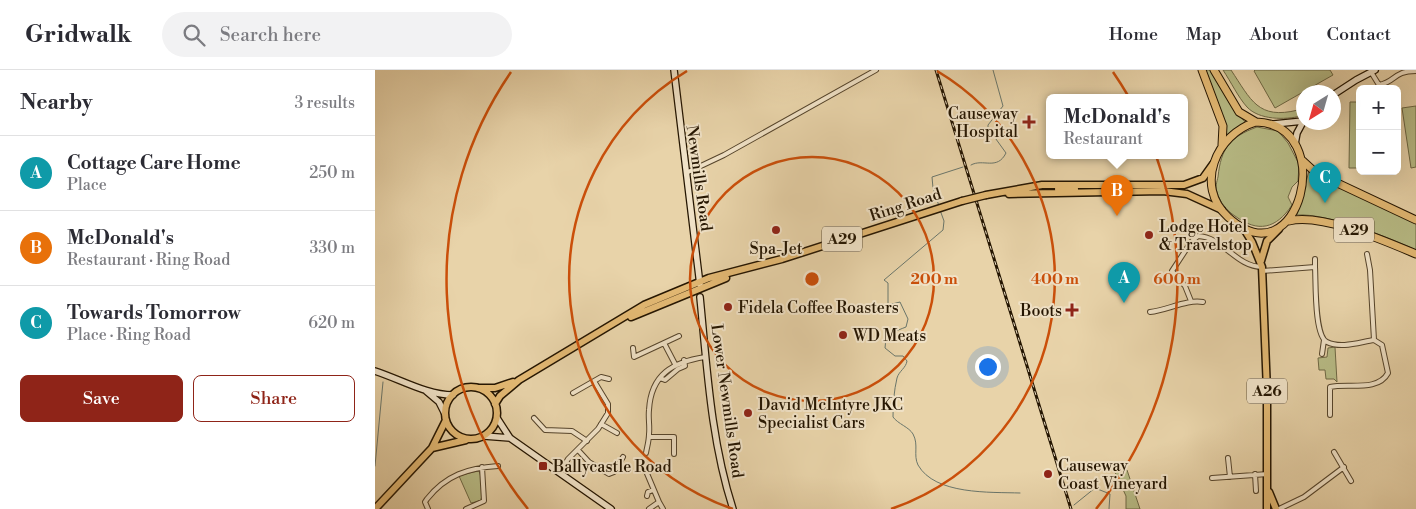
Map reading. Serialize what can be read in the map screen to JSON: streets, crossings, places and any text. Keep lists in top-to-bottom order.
{
  "streets": {
    "highway": ["A29"],
    "main road": ["Ring Road", "A26"],
    "street": ["Newmills Road", "Lower Newmills Road"]
  },
  "crossings": [
    ["Newmills Road", "Ring Road"],
    ["Newmills Road", "Lower Newmills Road"],
    ["Ring Road", "A29"],
    ["Ring Road", "A26"],
    ["Ring Road", "Lower Newmills Road"],
    ["A29", "A26"]
  ],
  "places": {
    "health": ["Causeway Hospital", "Boots"],
    "other": [
      "Spa-Jet",
      "Lodge Hotel & Travelstop",
      "Fidela Coffee Roasters",
      "WD Meats",
      "David McIntyre JKC Specialist Cars",
      "Causeway Coast Vineyard"
    ],
    "transit": ["Ballycastle Road"]
  },
  "north": "bottom left",
  "page": {
    "header": "Gridwalk",
    "search": "Search here",
    "nav": [
      "Home",
      "Map",
      "About",
      "Contact"
    ],
    "heading": ["Nearby", "3 results"],
    "map_buttons": ["+", "−"],
    "popup": ["McDonald's", "Restaurant"],
    "list": [
      {
        "mark": "A",
        "name": "Cottage Care Home",
        "note": "Place",
        "value": "250 m"
      },
      {
        "mark": "B",
        "name": "McDonald's",
        "note": "Restaurant · Ring Road",
        "value": "330 m"
      },
      {
        "mark": "C",
        "name": "Towards Tomorrow",
        "note": "Place · Ring Road",
        "value": "620 m"
      }
    ],
    "pins": ["C", "B", "A"],
    "buttons": ["Save", "Share"]
  },
  "rings": ["200 m", "400 m", "600 m"]
}
